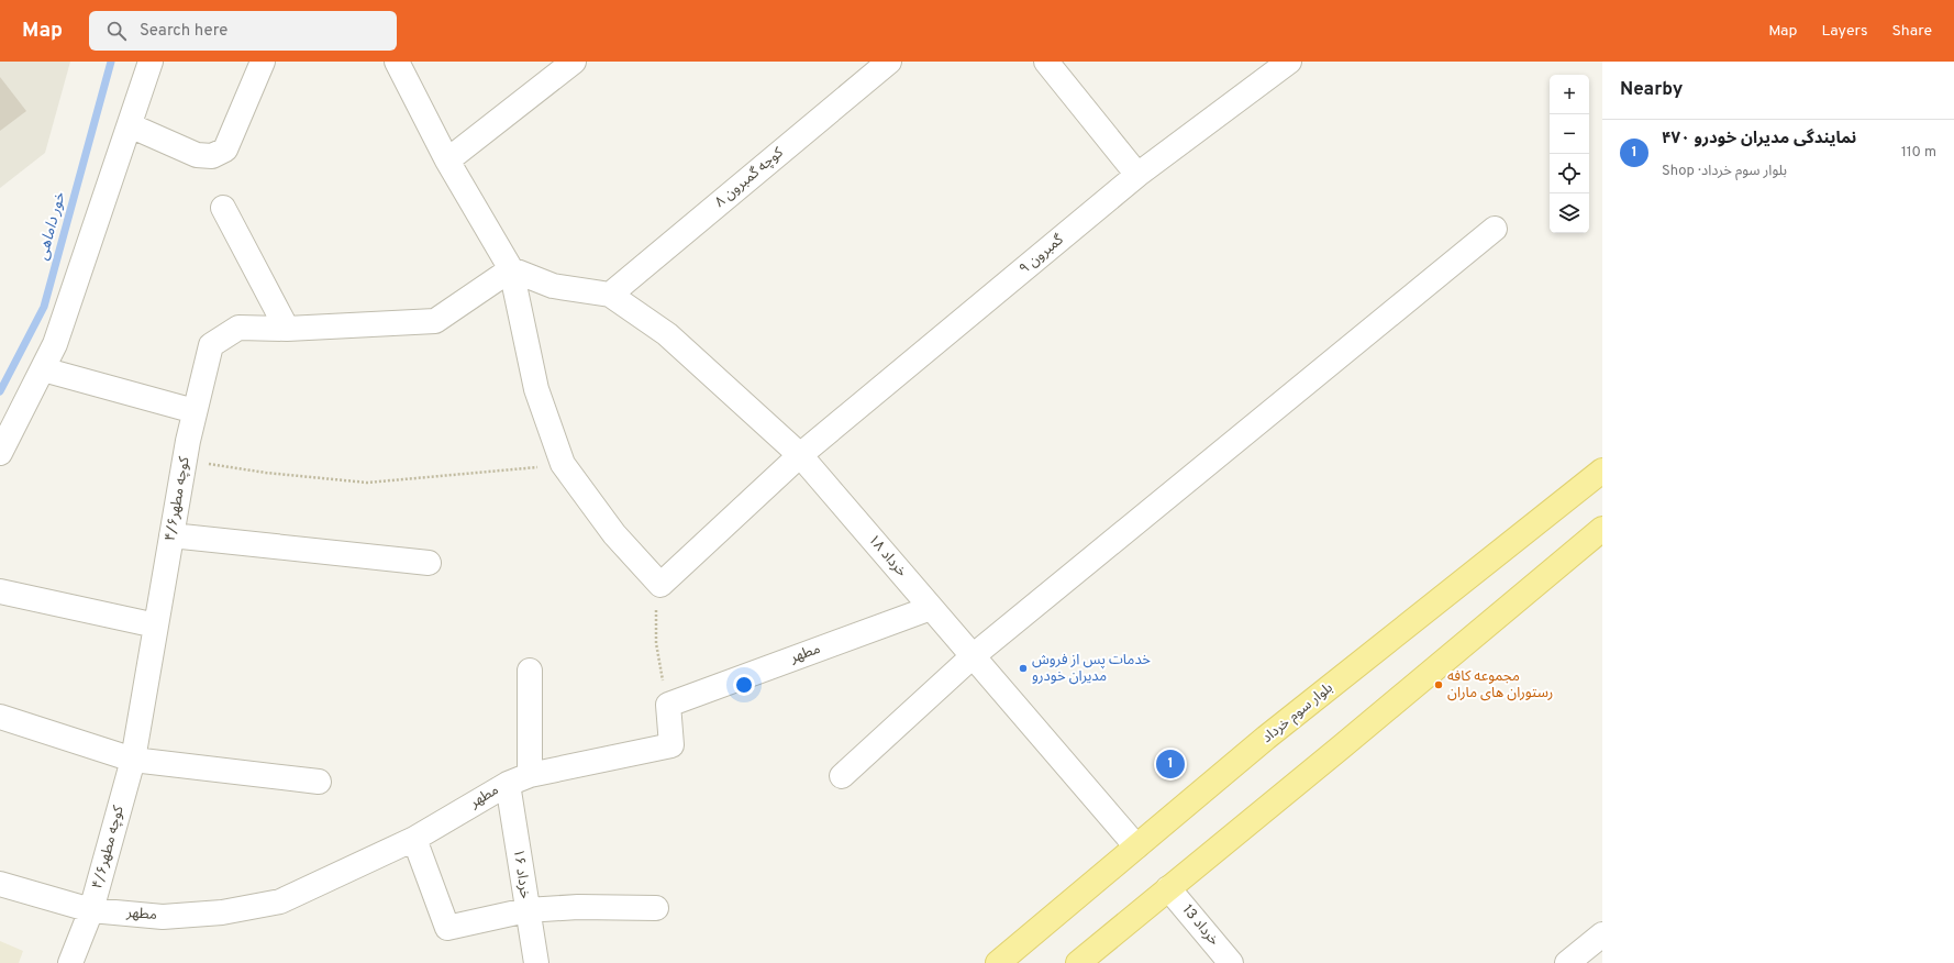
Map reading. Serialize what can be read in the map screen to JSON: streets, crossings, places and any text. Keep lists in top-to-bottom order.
{
  "streets": {
    "main road": ["بلوار سوم خرداد"],
    "street": [
      "کوچه گمبرون ۸",
      "گمبرون ۹",
      "کوچه مطهر۴/۶",
      "خرداد ۱۸",
      "مطهر",
      "خرداد ۱۶",
      "خرداد 13"
    ]
  },
  "crossings": [
    ["کوچه گمبرون ۸", "خرداد ۱۸"],
    ["گمبرون ۹", "خرداد ۱۸"],
    ["کوچه مطهر۴/۶", "مطهر"],
    ["خرداد ۱۸", "مطهر"],
    ["خرداد ۱۸", "بلوار سوم خرداد"],
    ["مطهر", "خرداد ۱۶"]
  ],
  "water": ["خور داماهی"],
  "places": ["خدمات پس از فروش مدیران خودرو", "مجموعه کافه رستوران های ماران"],
  "page": {
    "header": "Map",
    "search": "Search here",
    "nav": ["Map", "Layers", "Share"],
    "heading": "Nearby",
    "map_buttons": ["+", "−"],
    "list": [
      {
        "mark": "1",
        "name": "نمایندگی مدیران خودرو ۴۷۰",
        "note": "Shop · بلوار سوم خرداد",
        "value": "110 m"
      }
    ],
    "pins": "1"
  }
}
